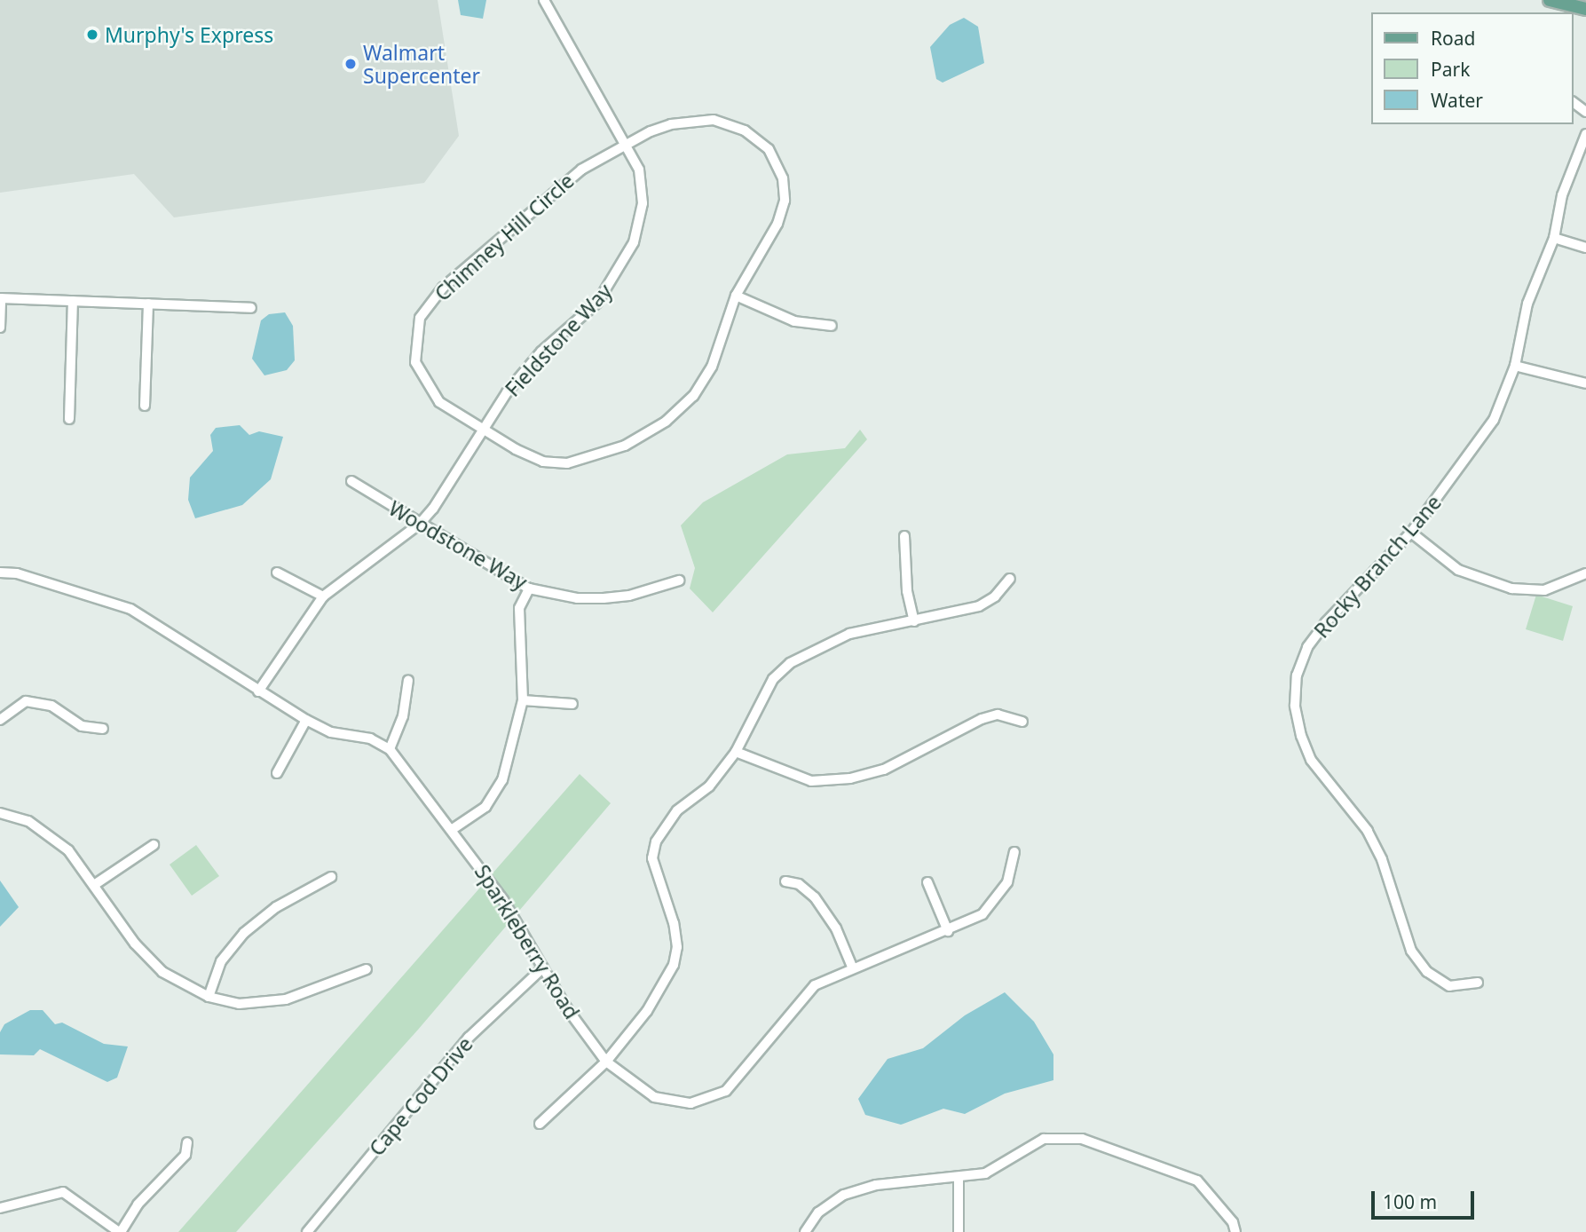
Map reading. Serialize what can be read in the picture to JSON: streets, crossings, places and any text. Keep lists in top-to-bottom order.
{
  "streets": {
    "street": [
      "Chimney Hill Circle",
      "Fieldstone Way",
      "Woodstone Way",
      "Rocky Branch Lane",
      "Sparkleberry Road",
      "Cape Cod Drive"
    ]
  },
  "crossings": [
    ["Chimney Hill Circle", "Fieldstone Way"],
    ["Fieldstone Way", "Woodstone Way"],
    ["Fieldstone Way", "Sparkleberry Road"],
    ["Sparkleberry Road", "Cape Cod Drive"]
  ],
  "places": ["Murphy's Express", "Walmart Supercenter"],
  "legend": ["Road", "Park", "Water"],
  "scale_bar": "100 m"
}
